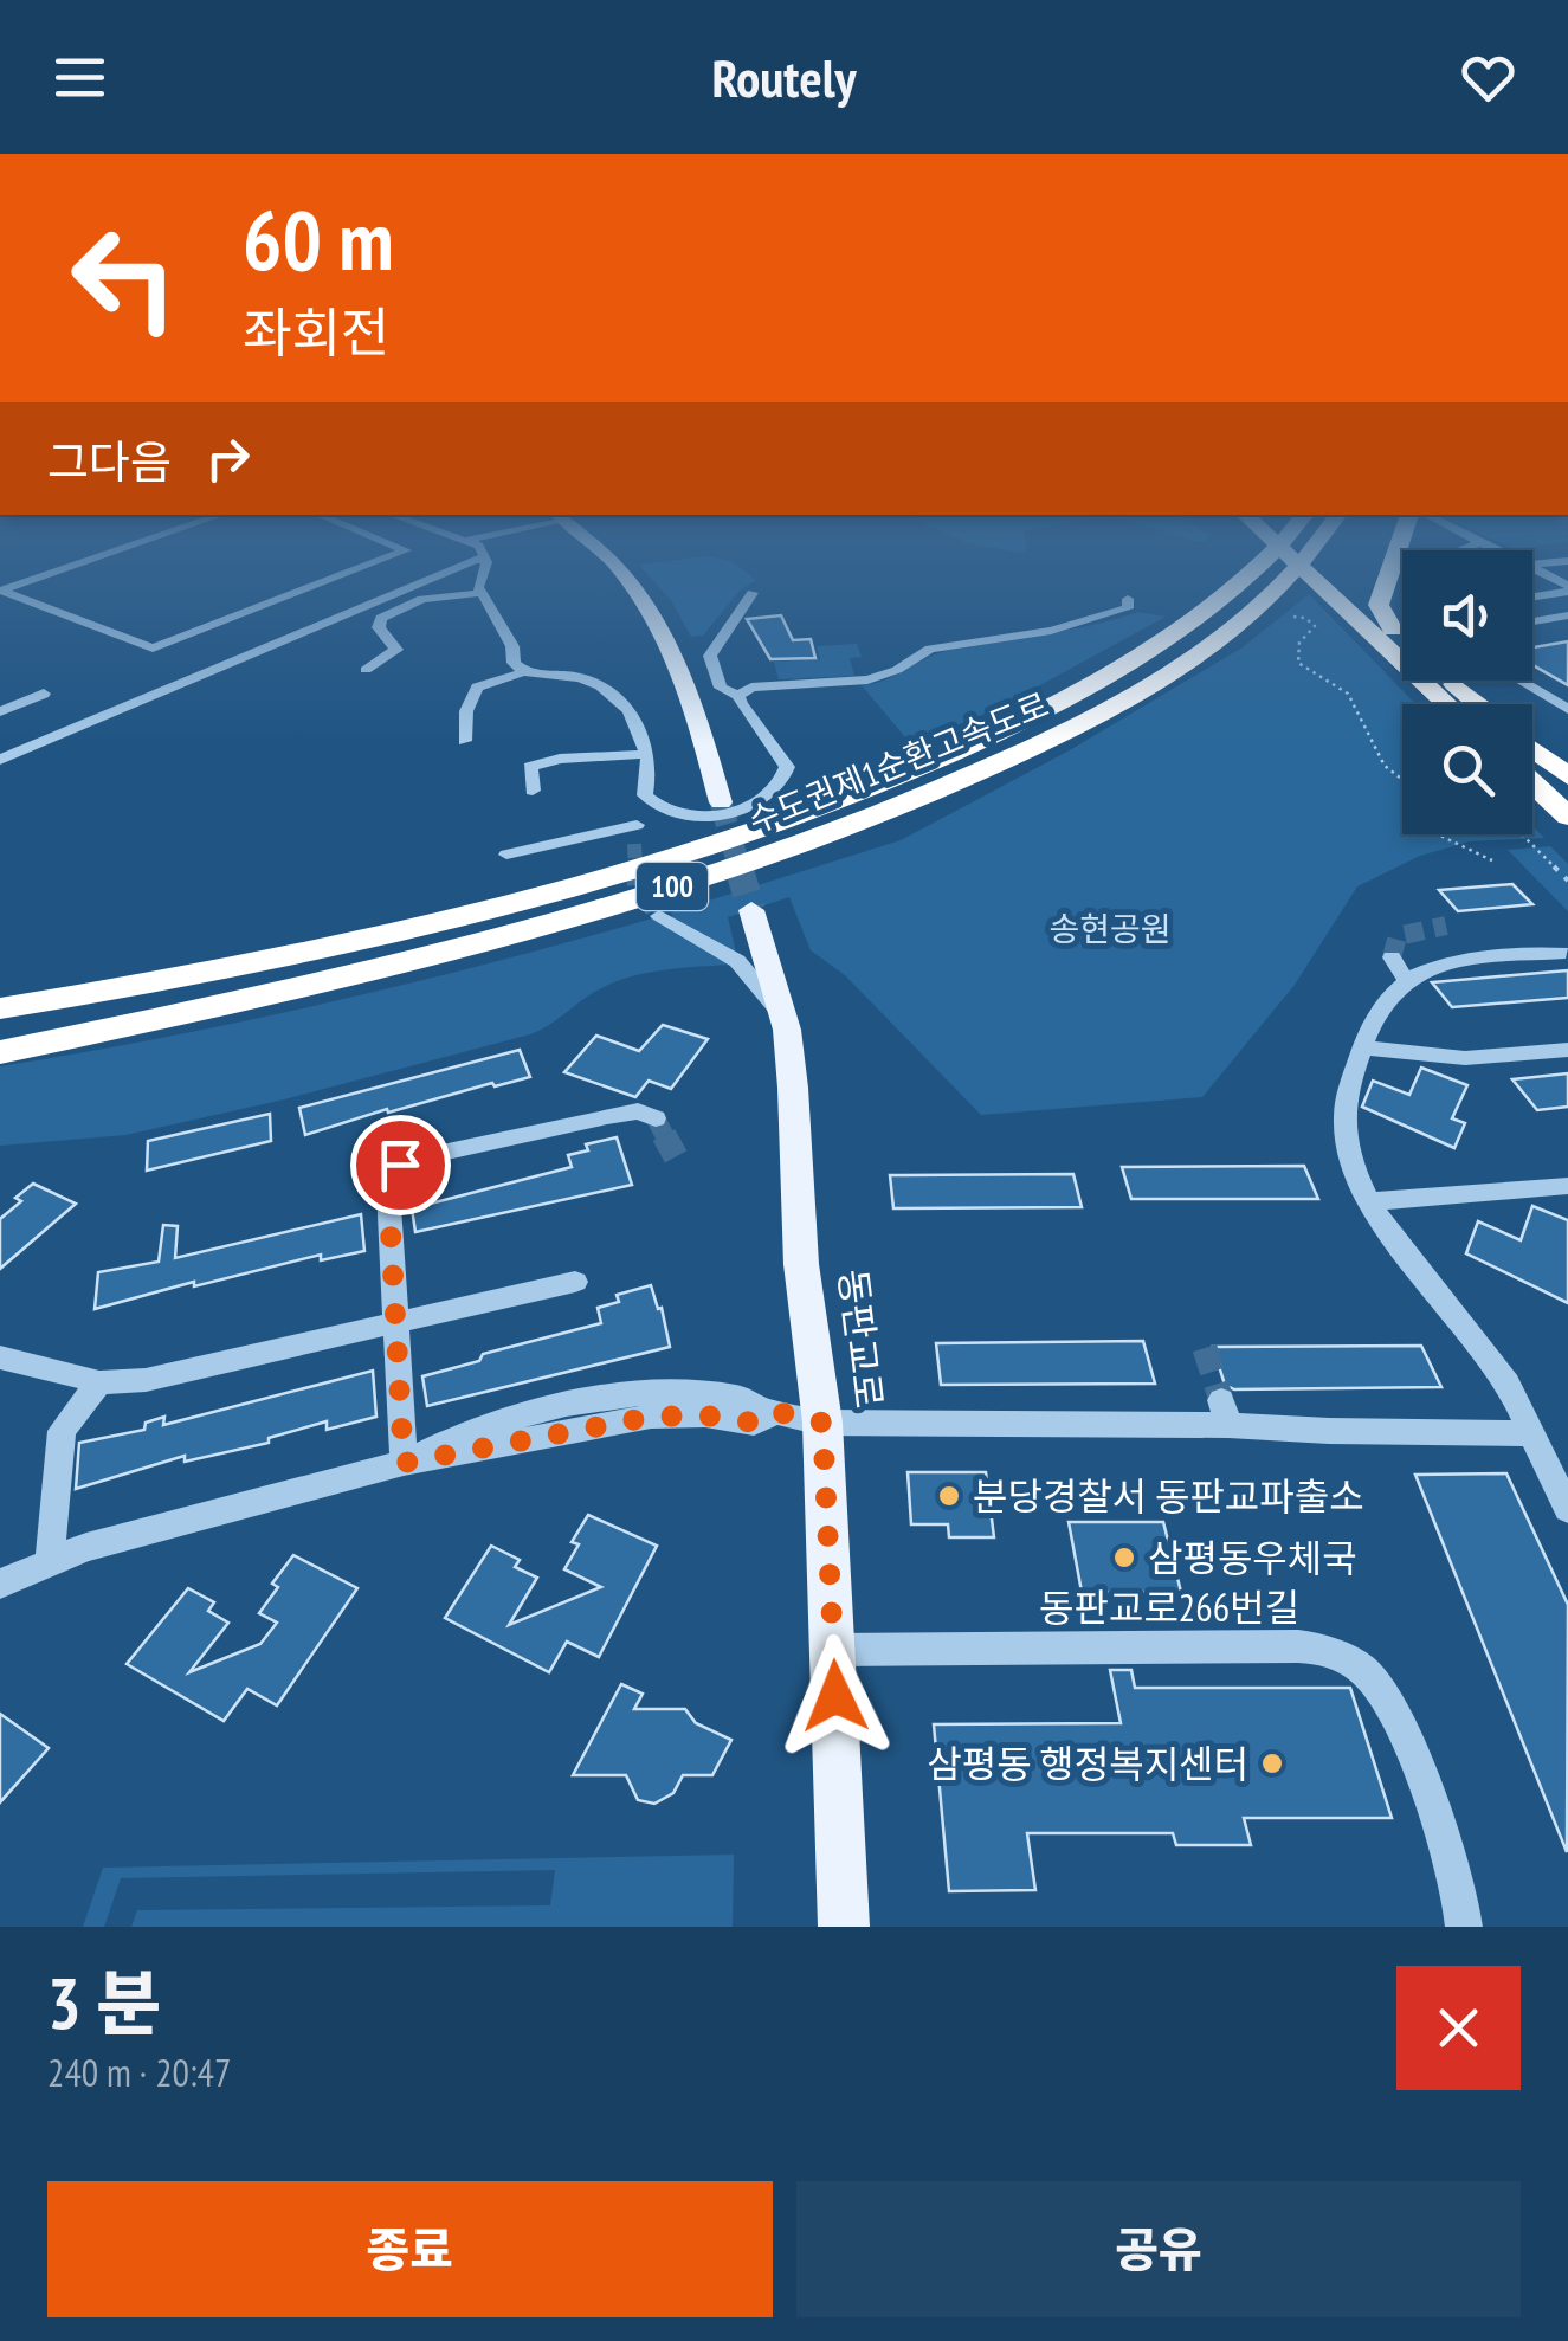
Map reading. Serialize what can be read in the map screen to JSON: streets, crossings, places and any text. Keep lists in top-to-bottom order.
{
  "streets": {
    "highway": ["수도권제1순환고속도로", "100"],
    "main road": ["동판교로"],
    "street": ["동판교로266번길"]
  },
  "crossings": [
    ["동판교로", "동판교로266번길"]
  ],
  "parks": ["송현공원"],
  "places": ["분당경찰서 동판교파출소", "삼평동우체국", "삼평동 행정복지센터"],
  "page": {
    "header": "Routely",
    "turn": ["60 m", "좌회전"],
    "then": "그다음",
    "heading": ["3 분", "240 m · 20:47"],
    "buttons": ["종료", "공유"]
  }
}
